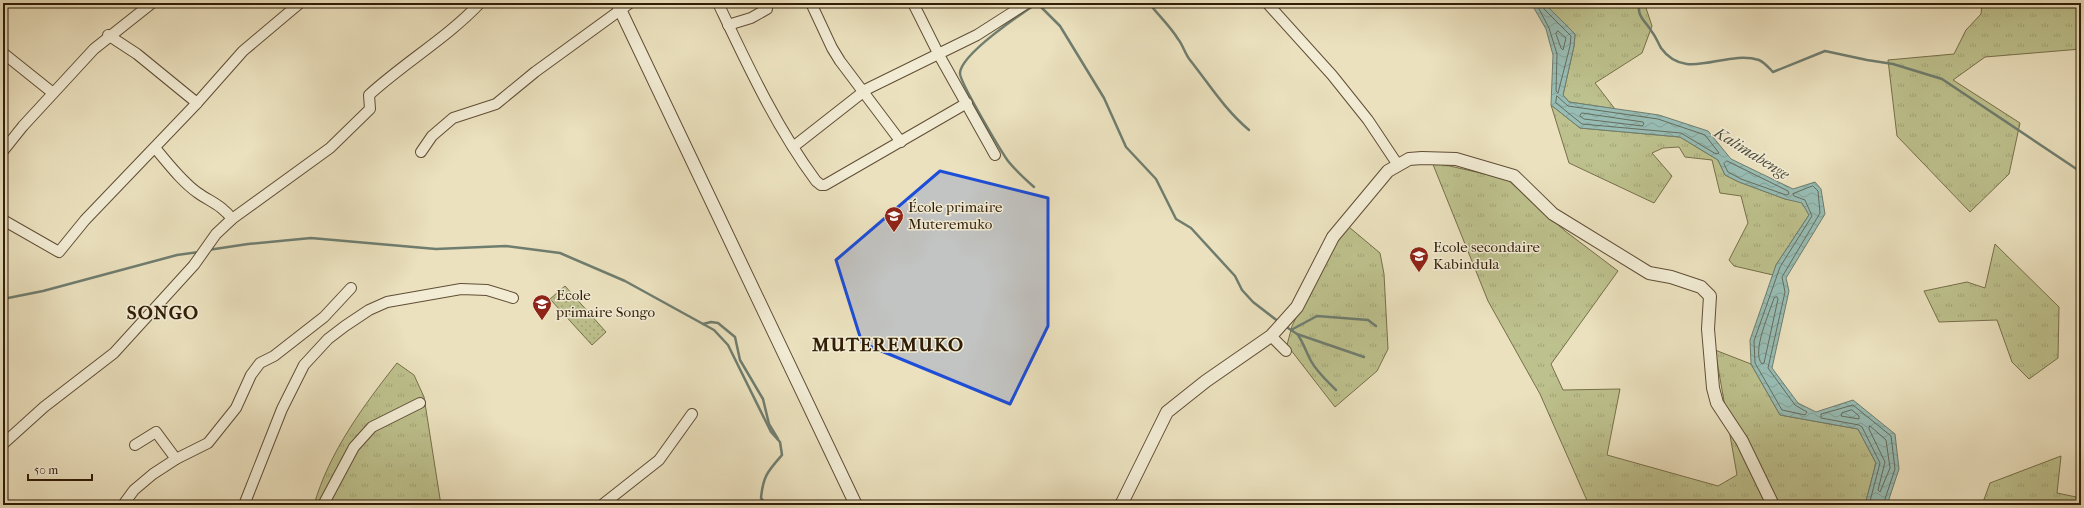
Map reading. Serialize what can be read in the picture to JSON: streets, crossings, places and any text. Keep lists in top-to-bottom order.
{
  "districts": ["SONGO", "MUTEREMUKO"],
  "water": ["Kalimabenge"],
  "places": {
    "school or university": ["École primaire Muteremuko", "Ecole secondaire Kabindula", "Ecole primaire Songo"]
  },
  "scale_bar": "50 m"
}
